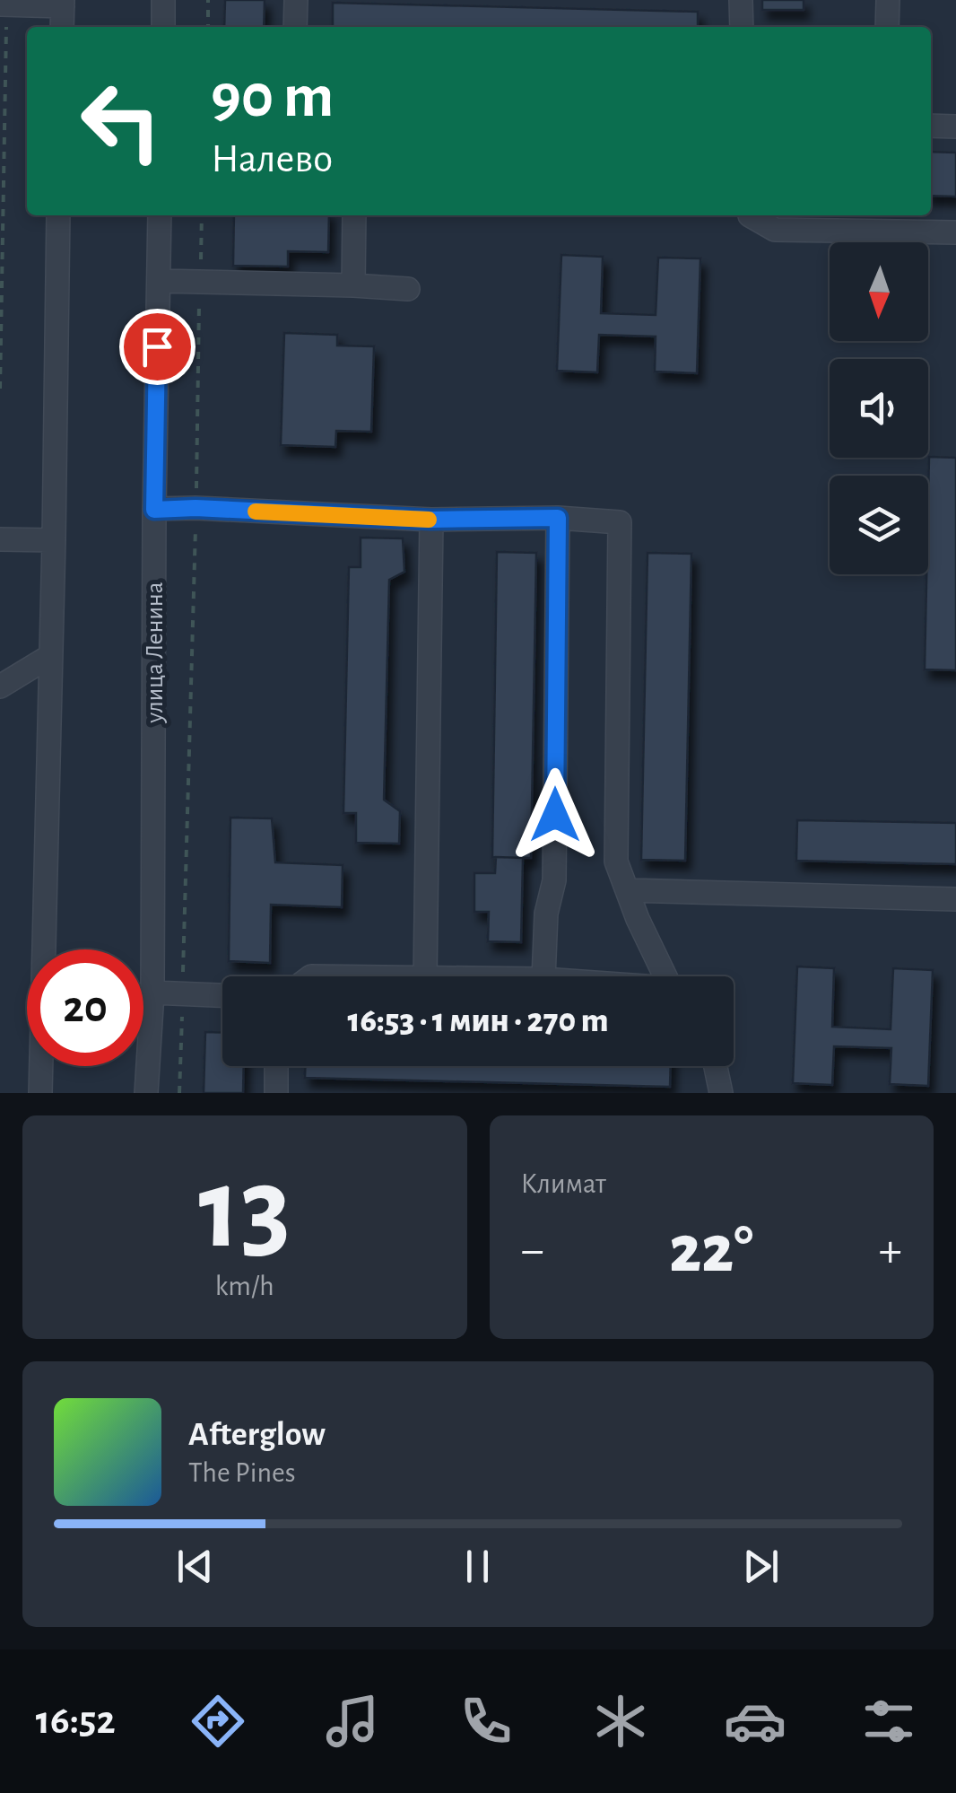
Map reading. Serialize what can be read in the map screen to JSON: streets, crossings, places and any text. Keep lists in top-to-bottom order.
{
  "streets": {
    "street": ["улица Ленина"]
  },
  "north": "bottom",
  "page": {
    "turn": ["90 m", "Налево"],
    "limit": "20",
    "trip": "16:53 · 1 мин · 270 m",
    "tile": [
      ["13", "km/h"],
      "Климат"
    ],
    "heat": ["−", "22°", "+"],
    "song": ["Afterglow", "The Pines"],
    "tabs": "16:52"
  }
}
